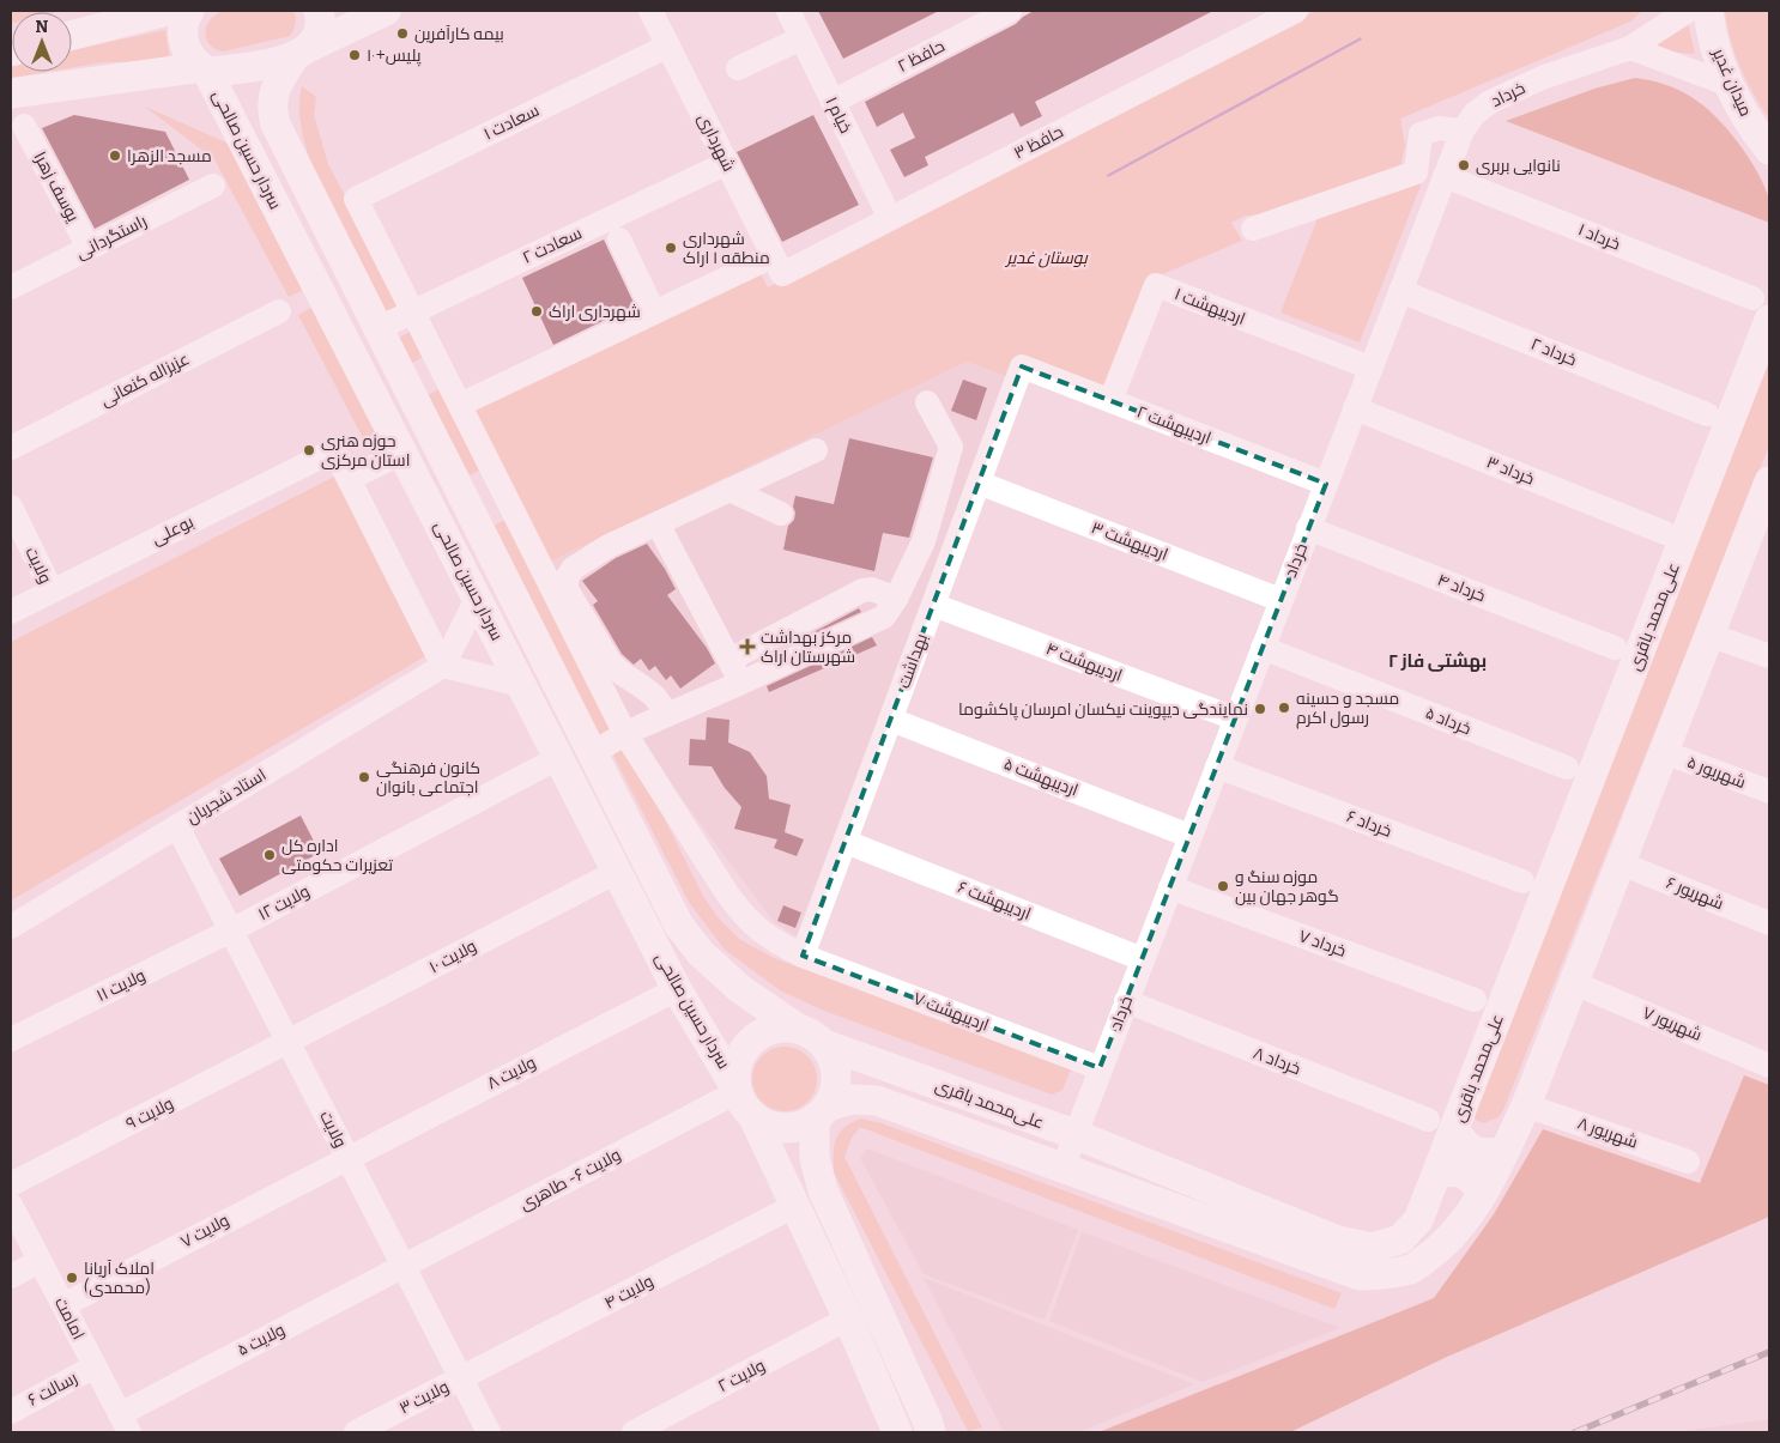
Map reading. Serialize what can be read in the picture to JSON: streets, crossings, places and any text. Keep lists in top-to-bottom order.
{
  "streets": {
    "main road": ["میدان غدیر", "سردار حسین صالحی", "علی‌محمد باقری"],
    "street": [
      "حافظ ۲",
      "خرداد",
      "خیام ۱",
      "سعادت ۱",
      "شهرداری",
      "حافظ ۳",
      "یوسف زهرا",
      "راستگردانی",
      "خرداد ۱",
      "سعادت ۲",
      "اردیبهشت ۱",
      "خرداد ۲",
      "عزیزاله کنعانی",
      "اردیبهشت ۲",
      "خرداد ۳",
      "بوعلی",
      "اردیبهشت ۳",
      "ولایت",
      "خرداد ۴",
      "بهداشت",
      "اردیبهشت ۴",
      "خرداد ۵",
      "شهریور ۵",
      "اردیبهشت ۵",
      "استاد شجریان",
      "خرداد ۶",
      "شهریور ۶",
      "اردیبهشت ۶",
      "ولایت ۱۲",
      "خرداد ۷",
      "ولایت ۱۰",
      "ولایت ۱۱",
      "اردیبهشت ۷",
      "شهریور ۷",
      "خرداد ۸",
      "ولایت ۸",
      "ولایت ۹",
      "شهریور ۸",
      "ولایت ۶- طاهری",
      "ولایت ۷",
      "ولایت ۴",
      "امامت",
      "ولایت ۵",
      "ولایت ۲",
      "رسالت ۶",
      "ولایت ۳"
    ]
  },
  "crossings": [
    ["حافظ ۲", "خیام ۱"],
    ["خرداد", "خرداد ۱"],
    ["خرداد", "اردیبهشت ۱"],
    ["خرداد", "خرداد ۲"],
    ["خرداد", "اردیبهشت ۲"],
    ["خرداد", "خرداد ۳"],
    ["خرداد", "اردیبهشت ۳"],
    ["خرداد", "خرداد ۴"],
    ["خرداد", "علی‌محمد باقری"],
    ["خرداد", "اردیبهشت ۴"],
    ["خرداد", "خرداد ۵"],
    ["خرداد", "اردیبهشت ۵"],
    ["خرداد", "خرداد ۶"],
    ["خرداد", "اردیبهشت ۶"],
    ["خرداد", "خرداد ۷"],
    ["خرداد", "اردیبهشت ۷"],
    ["خرداد", "خرداد ۸"],
    ["خیام ۱", "حافظ ۳"],
    ["سعادت ۱", "شهرداری"],
    ["سعادت ۱", "اردیبهشت ۷"],
    ["شهرداری", "حافظ ۳"],
    ["شهرداری", "سعادت ۲"],
    ["حافظ ۳", "اردیبهشت ۷"],
    ["سردار حسین صالحی", "سعادت ۲"],
    ["سردار حسین صالحی", "علی‌محمد باقری"],
    ["سردار حسین صالحی", "ولایت ۱۲"],
    ["سردار حسین صالحی", "ولایت ۱۰"],
    ["سردار حسین صالحی", "ولایت ۸"],
    ["سردار حسین صالحی", "ولایت ۶- طاهری"],
    ["سردار حسین صالحی", "ولایت ۴"],
    ["سردار حسین صالحی", "ولایت ۲"],
    ["یوسف زهرا", "راستگردانی"],
    ["خرداد ۱", "علی‌محمد باقری"],
    ["سعادت ۲", "اردیبهشت ۷"],
    ["اردیبهشت ۲", "بهداشت"],
    ["بوعلی", "ولایت"],
    ["اردیبهشت ۳", "بهداشت"],
    ["ولایت", "استاد شجریان"],
    ["ولایت", "ولایت ۱۲"],
    ["ولایت", "ولایت ۱۰"],
    ["ولایت", "ولایت ۱۱"],
    ["ولایت", "ولایت ۸"],
    ["ولایت", "ولایت ۹"],
    ["ولایت", "ولایت ۶- طاهری"],
    ["ولایت", "ولایت ۷"],
    ["ولایت", "ولایت ۴"],
    ["ولایت", "ولایت ۵"],
    ["ولایت", "ولایت ۳"],
    ["علی‌محمد باقری", "خرداد ۸"],
    ["علی‌محمد باقری", "ولایت ۶- طاهری"],
    ["بهداشت", "اردیبهشت ۴"],
    ["بهداشت", "اردیبهشت ۵"],
    ["بهداشت", "اردیبهشت ۶"],
    ["بهداشت", "اردیبهشت ۷"],
    ["ولایت ۱۲", "ولایت ۱۱"],
    ["ولایت ۱۰", "ولایت ۹"],
    ["ولایت ۸", "ولایت ۷"],
    ["ولایت ۶- طاهری", "ولایت ۵"],
    ["ولایت ۷", "امامت"],
    ["ولایت ۴", "ولایت ۳"],
    ["امامت", "ولایت ۵"],
    ["امامت", "رسالت ۶"]
  ],
  "districts": ["بهشتی فاز ۲"],
  "parks": ["بوستان غدیر"],
  "places": {
    "other": [
      "بیمه کارآفرین",
      "پلیس+۱۰",
      "مسجد الزهرا",
      "نانوایی بربری",
      "شهرداری منطقه ۱ اراک",
      "شهرداری اراک",
      "حوزه هنری استان مرکزی",
      "مسجد و حسینه رسول اکرم",
      "نمایندگی دیپوینت نیکسان امرسان پاکشوما",
      "کانون فرهنگی اجتماعی بانوان",
      "اداره کل تعزیرات حکومتی",
      "موزه سنگ و گوهر جهان بین",
      "املاک آریانا (محمدی)"
    ],
    "health": ["مرکز بهداشت شهرستان اراک"]
  },
  "north": "top"
}
